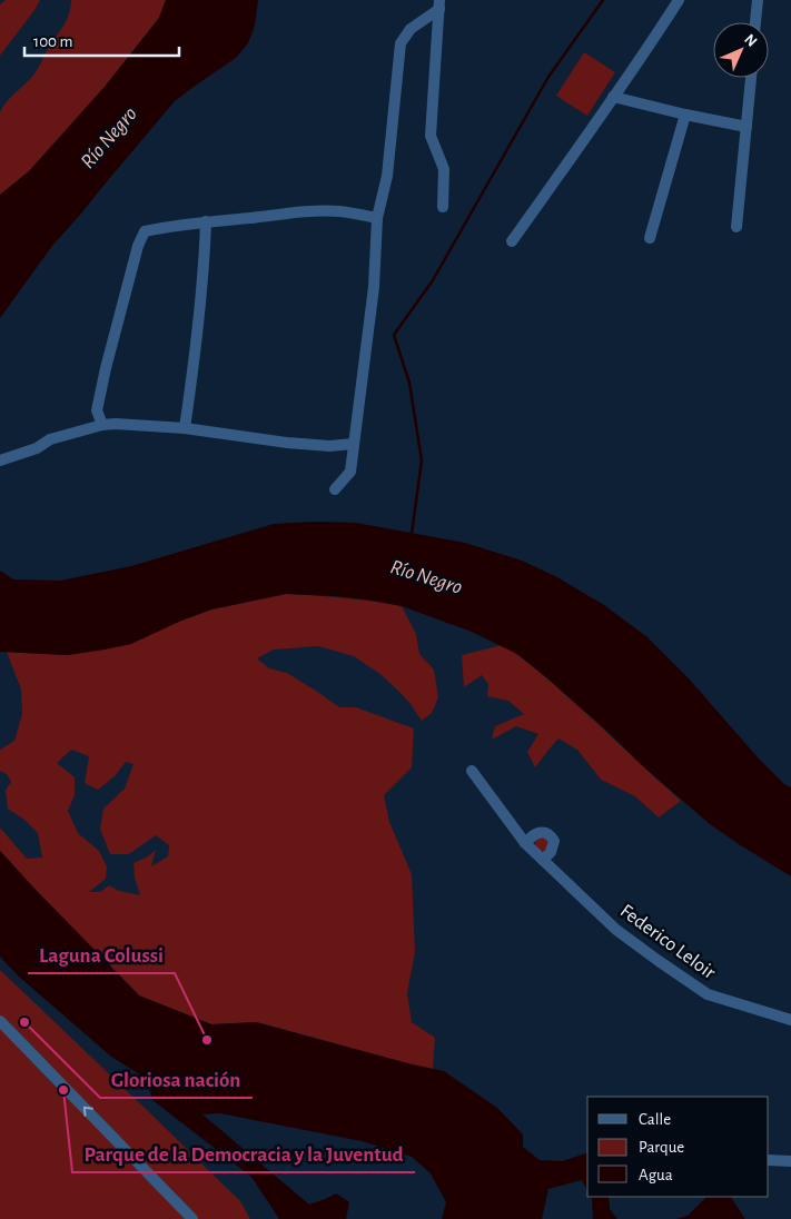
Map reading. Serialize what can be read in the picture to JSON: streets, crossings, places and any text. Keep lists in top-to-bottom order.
{
  "streets": {
    "street": ["Federico Leloir"]
  },
  "water": ["Río Negro"],
  "places": ["Gloriosa nación", "Laguna Colussi", "Parque de la Democracia y la Juventud"],
  "legend": ["Calle", "Parque", "Agua"],
  "scale_bar": "100 m",
  "north": "top right"
}
